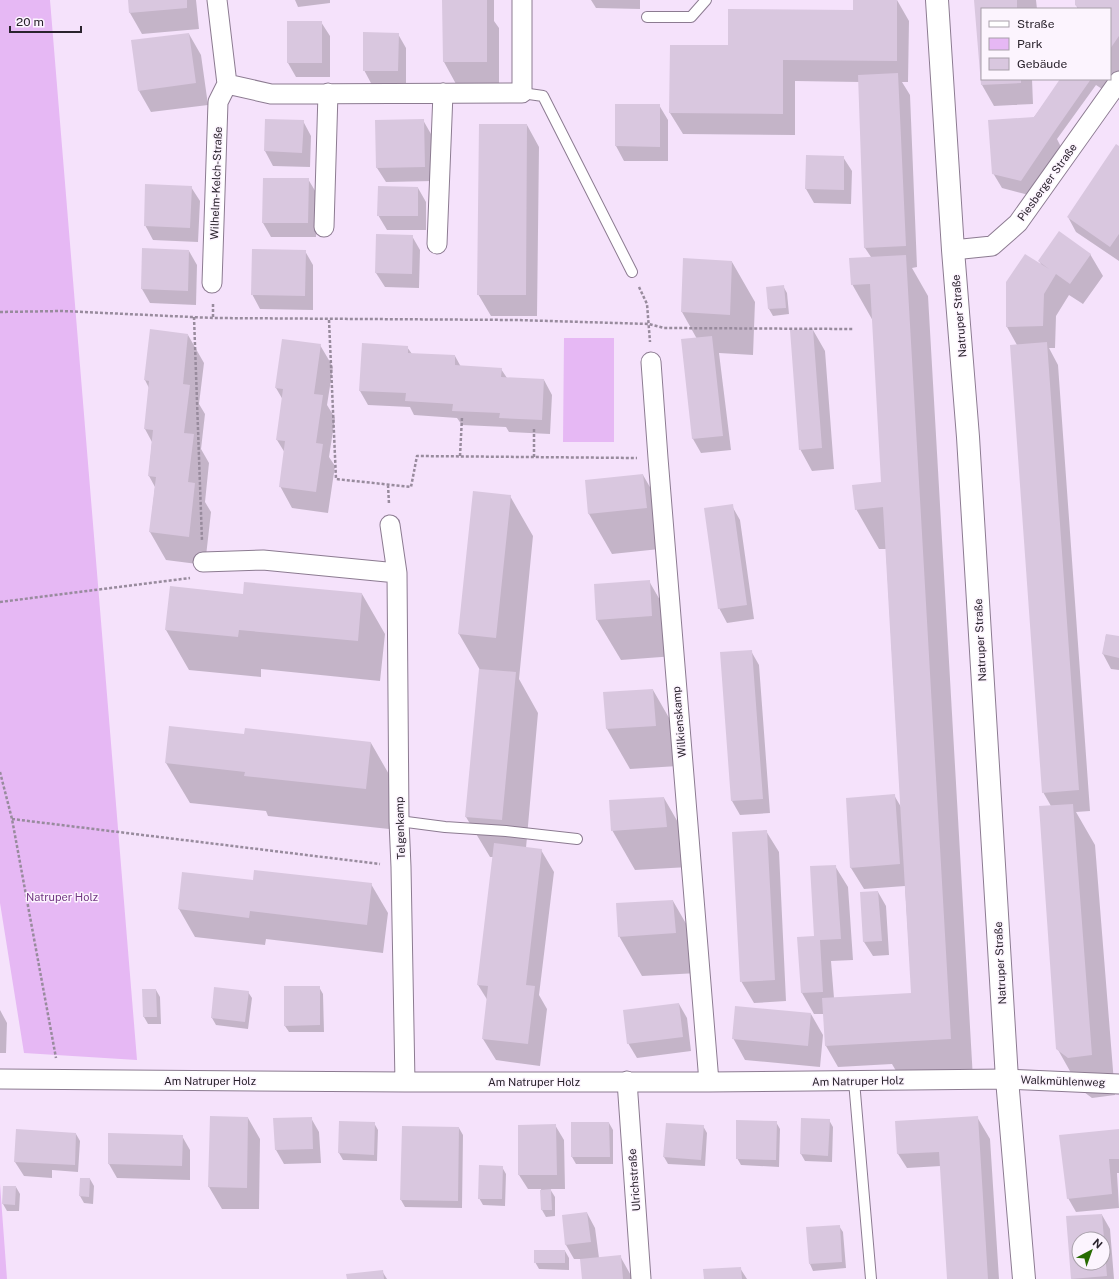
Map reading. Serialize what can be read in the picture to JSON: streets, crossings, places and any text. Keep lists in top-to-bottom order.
{
  "streets": {
    "street": [
      "Piesberger Straße",
      "Wilhelm-Kelch-Straße",
      "Natruper Straße",
      "Wilkienskamp",
      "Telgenkamp",
      "Am Natruper Holz",
      "Walkmühlenweg",
      "Ulrichstraße"
    ]
  },
  "crossings": [
    ["Piesberger Straße", "Natruper Straße"],
    ["Natruper Straße", "Am Natruper Holz"],
    ["Natruper Straße", "Walkmühlenweg"],
    ["Wilkienskamp", "Am Natruper Holz"],
    ["Telgenkamp", "Am Natruper Holz"],
    ["Am Natruper Holz", "Walkmühlenweg"],
    ["Am Natruper Holz", "Ulrichstraße"]
  ],
  "parks": ["Natruper Holz"],
  "legend": ["Straße", "Park", "Gebäude"],
  "scale_bar": "20 m",
  "north": "top right"
}
